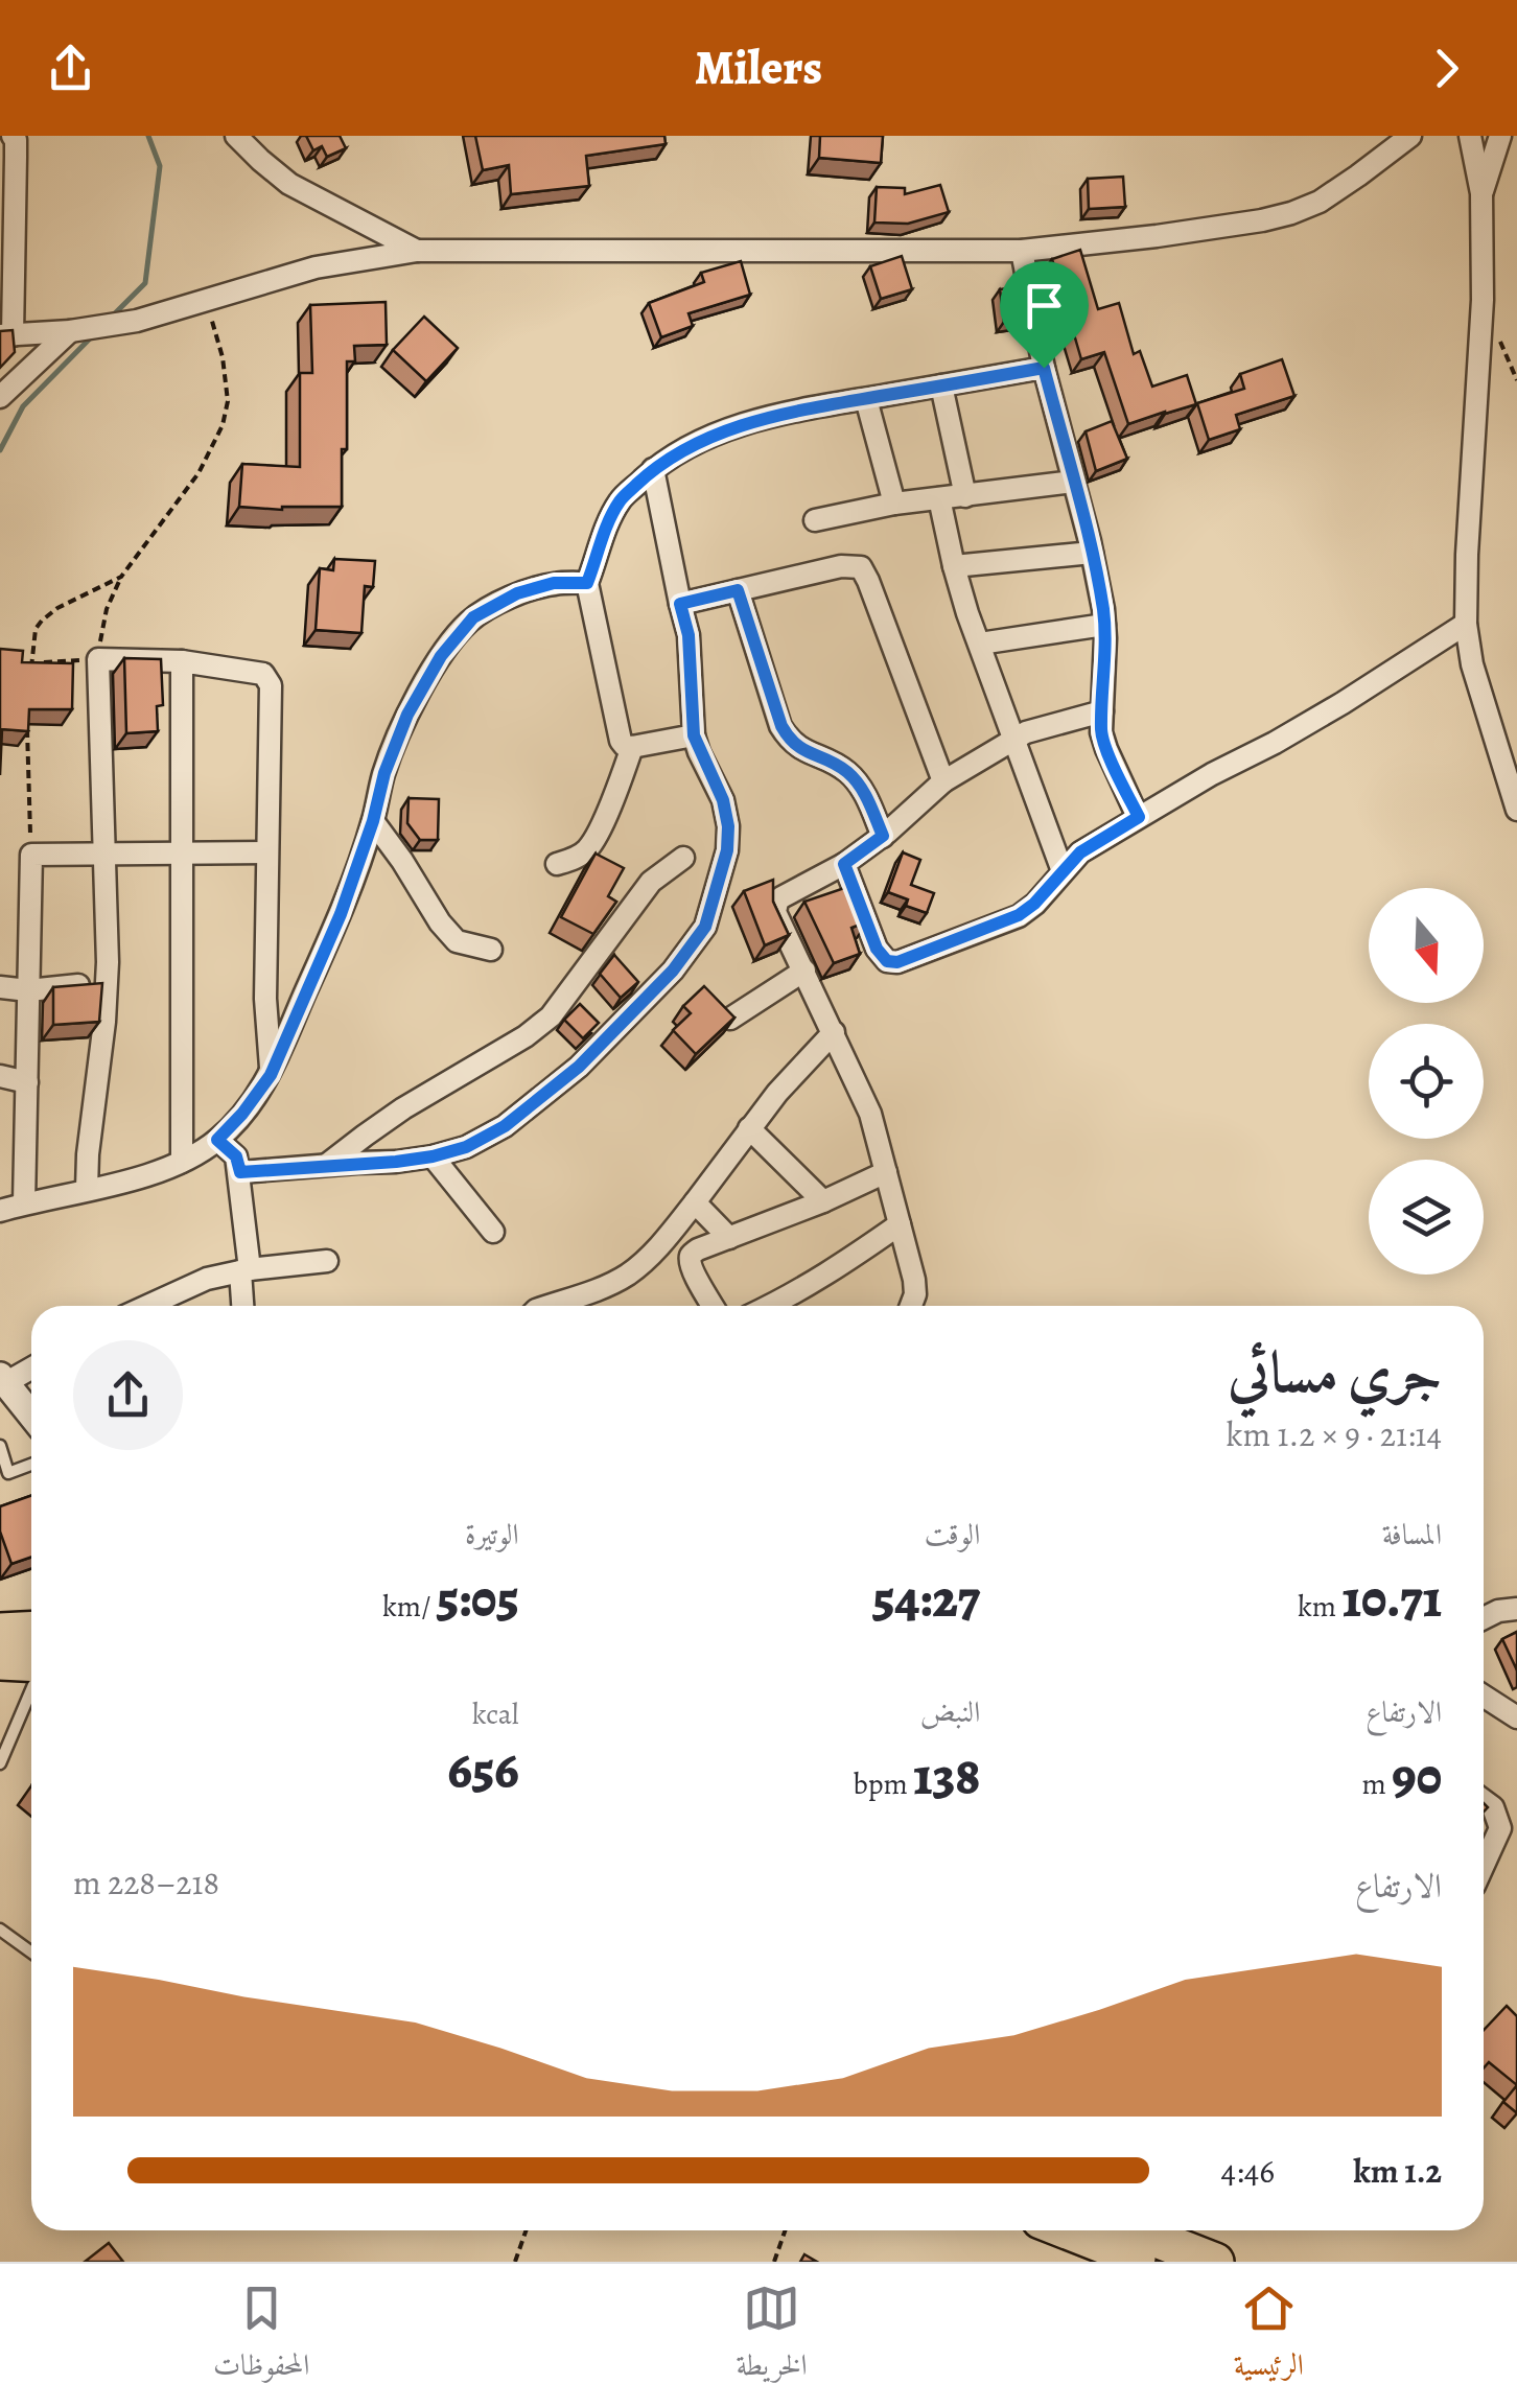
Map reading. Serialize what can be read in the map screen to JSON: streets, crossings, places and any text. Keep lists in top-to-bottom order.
{
  "north": "bottom",
  "page": {
    "header": "Milers",
    "heading": ["جري مسائي", "21:14 · 9 × 1.2 km"],
    "stats": [
      ["المسافة", "10.71 km"],
      ["الوقت", "54:27"],
      ["الوتيرة", "5:05 /km"],
      ["الارتفاع", "90 m"],
      ["النبض", "138 bpm"],
      ["kcal", "656"]
    ],
    "chart": ["الارتفاع", "218–228 m"],
    "list": [
      {
        "name": "1.2 km",
        "note": "4:46"
      }
    ],
    "tabs": ["الرئيسية", "الخريطة", "المحفوظات"]
  }
}
